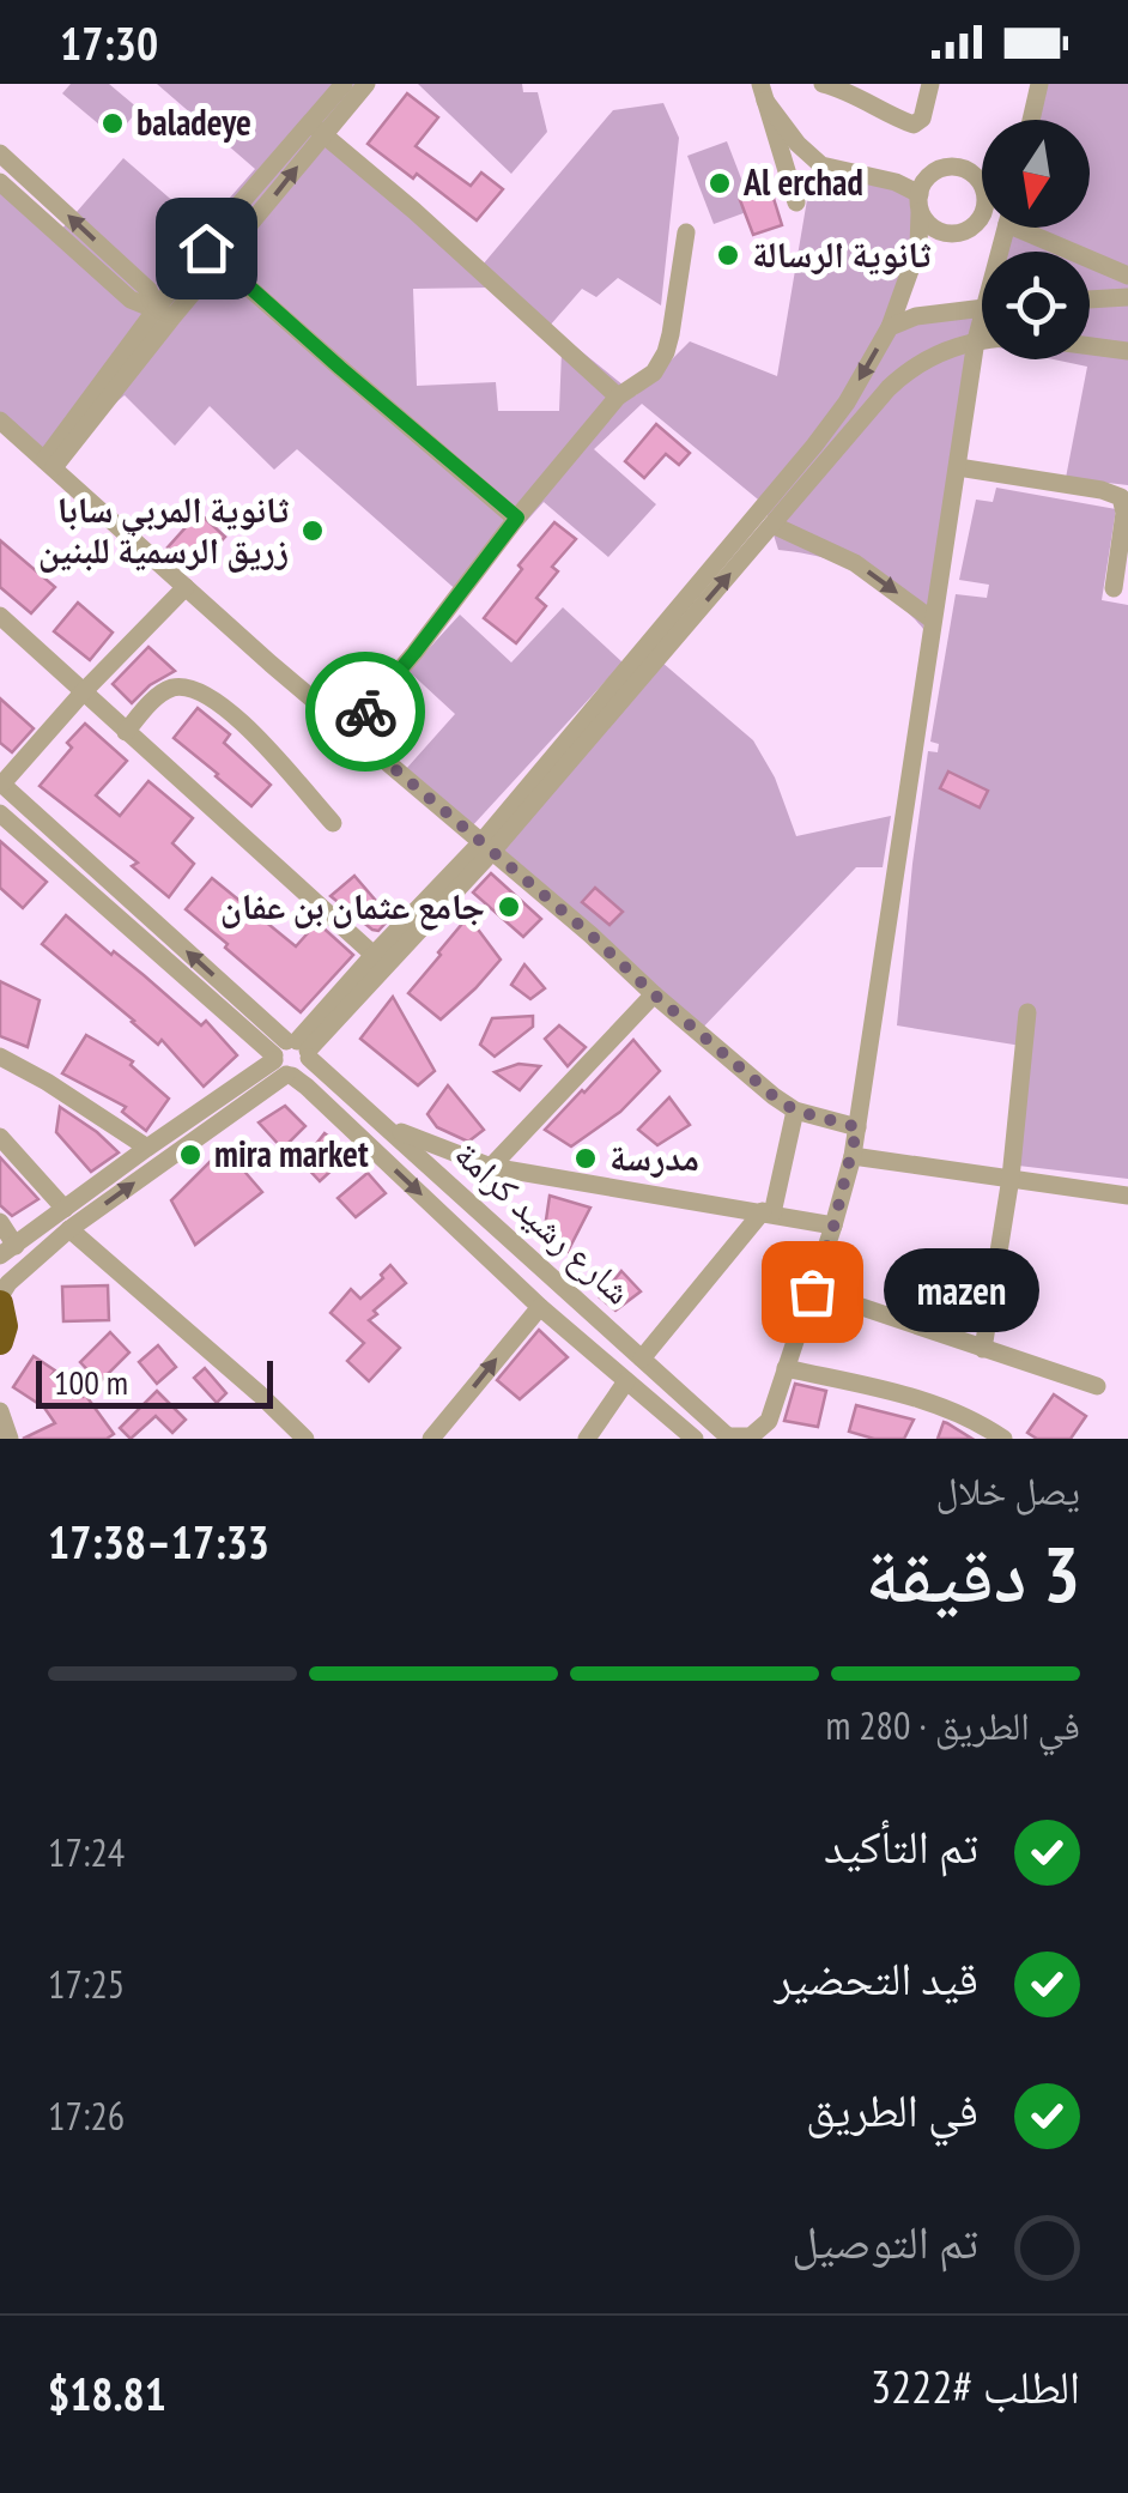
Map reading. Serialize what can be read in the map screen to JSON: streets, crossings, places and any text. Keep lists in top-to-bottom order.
{
  "streets": {
    "street": ["شارع رشيد كرامة"]
  },
  "places": [
    "baladeye",
    "Al erchad",
    "ثانوية الرسالة",
    "ثانوية المربي سابا زريق الرسمية للبنين",
    "جامع عثمان بن عفان",
    "mira market",
    "مدرسة",
    "mazen"
  ],
  "scale_bar": "100 m",
  "north": "bottom",
  "page": {
    "status": "17:30",
    "bubble": "mazen",
    "scale": "100 m",
    "heading": ["3 دقيقة", "يصل خلال", "17:33–17:38"],
    "panel": ["الطلب #3222", "$18.81"],
    "bar": "في الطريق · 280 m",
    "list": [
      ["تم التأكيد", "17:24"],
      ["قيد التحضير", "17:25"],
      ["في الطريق", "17:26"],
      "تم التوصيل"
    ]
  }
}
